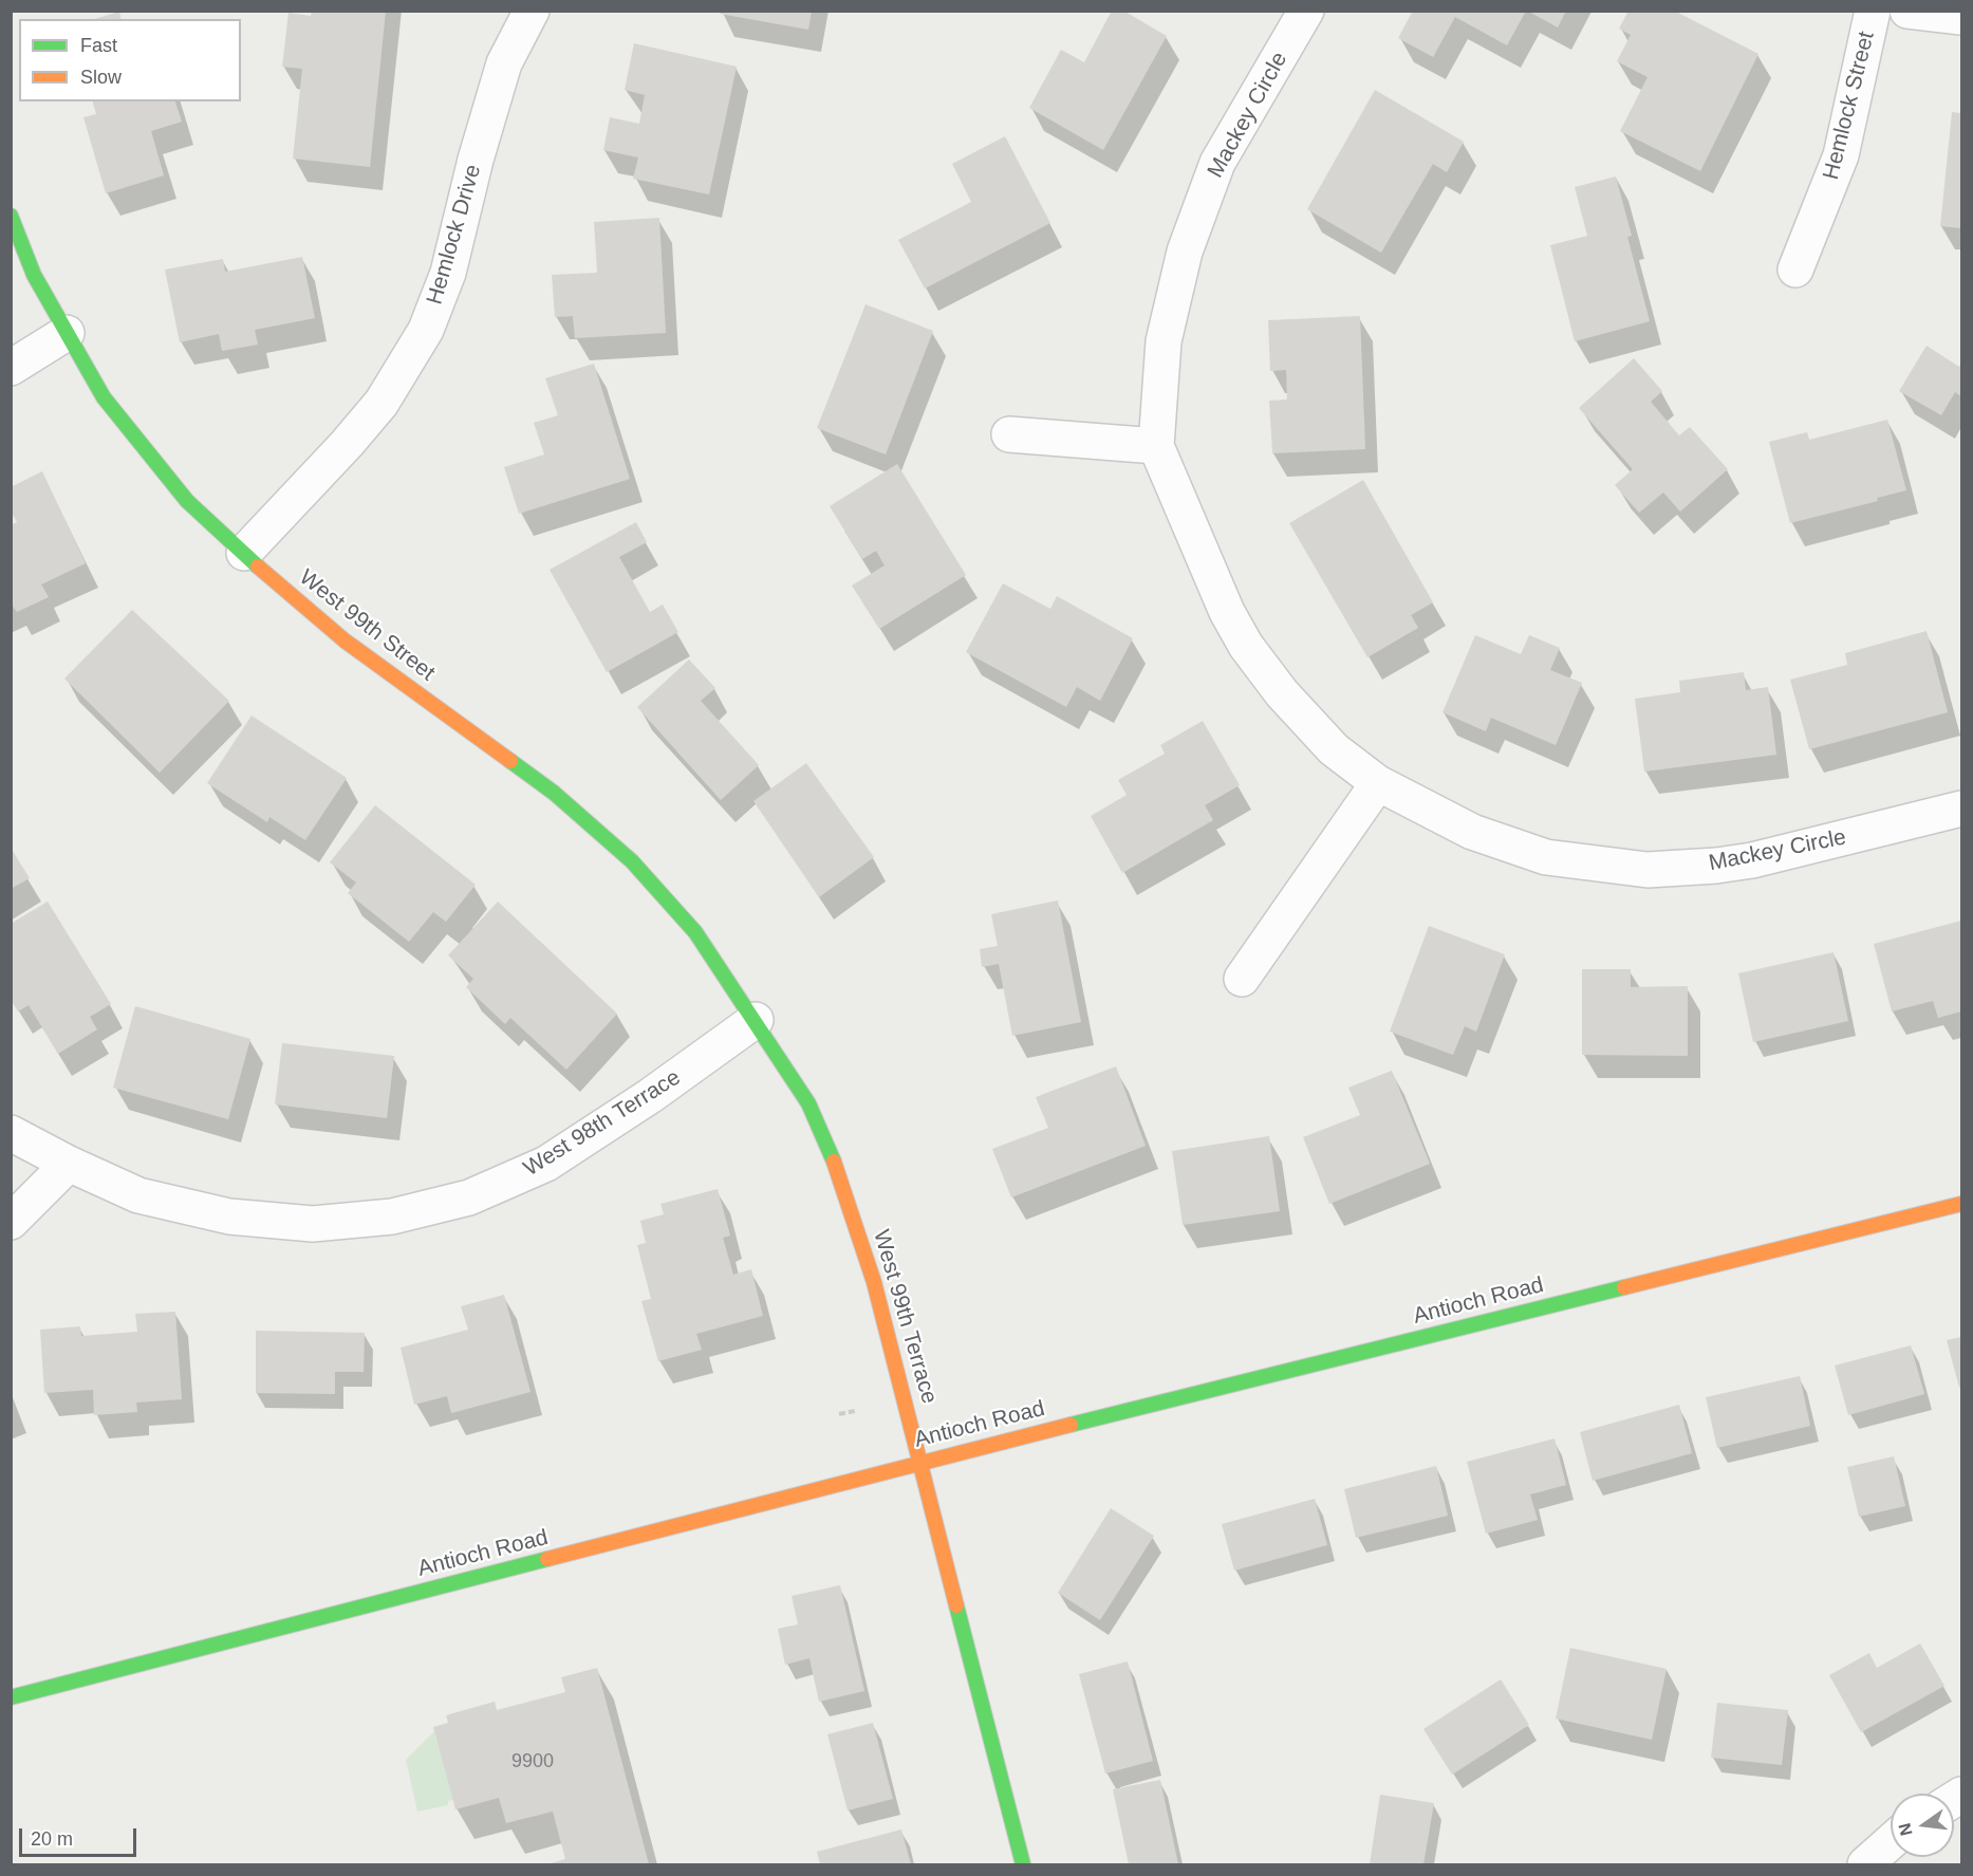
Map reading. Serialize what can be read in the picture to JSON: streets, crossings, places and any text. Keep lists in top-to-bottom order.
{
  "streets": {
    "street": [
      "Hemlock Street",
      "Mackey Circle",
      "Hemlock Drive",
      "West 99th Street",
      "West 98th Terrace",
      "Antioch Road",
      "West 99th Terrace"
    ]
  },
  "crossings": [
    ["Hemlock Drive", "West 99th Street"],
    ["West 99th Street", "West 98th Terrace"],
    ["West 99th Street", "West 99th Terrace"],
    ["West 98th Terrace", "West 99th Terrace"],
    ["Antioch Road", "West 99th Terrace"]
  ],
  "house_numbers": ["9900"],
  "legend": ["Fast", "Slow"],
  "scale_bar": "20 m",
  "north": "left"
}
